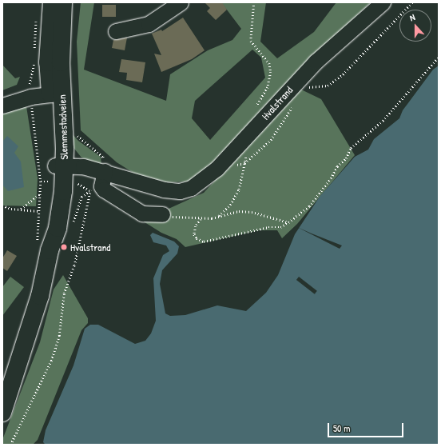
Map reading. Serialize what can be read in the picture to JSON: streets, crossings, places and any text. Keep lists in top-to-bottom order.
{
  "streets": {
    "main road": ["Slemmestadveien"],
    "street": ["Hvalstrand"]
  },
  "crossings": [
    ["Hvalstrand", "Slemmestadveien"]
  ],
  "places": ["Hvalstrand"],
  "scale_bar": "50 m",
  "north": "top"
}
